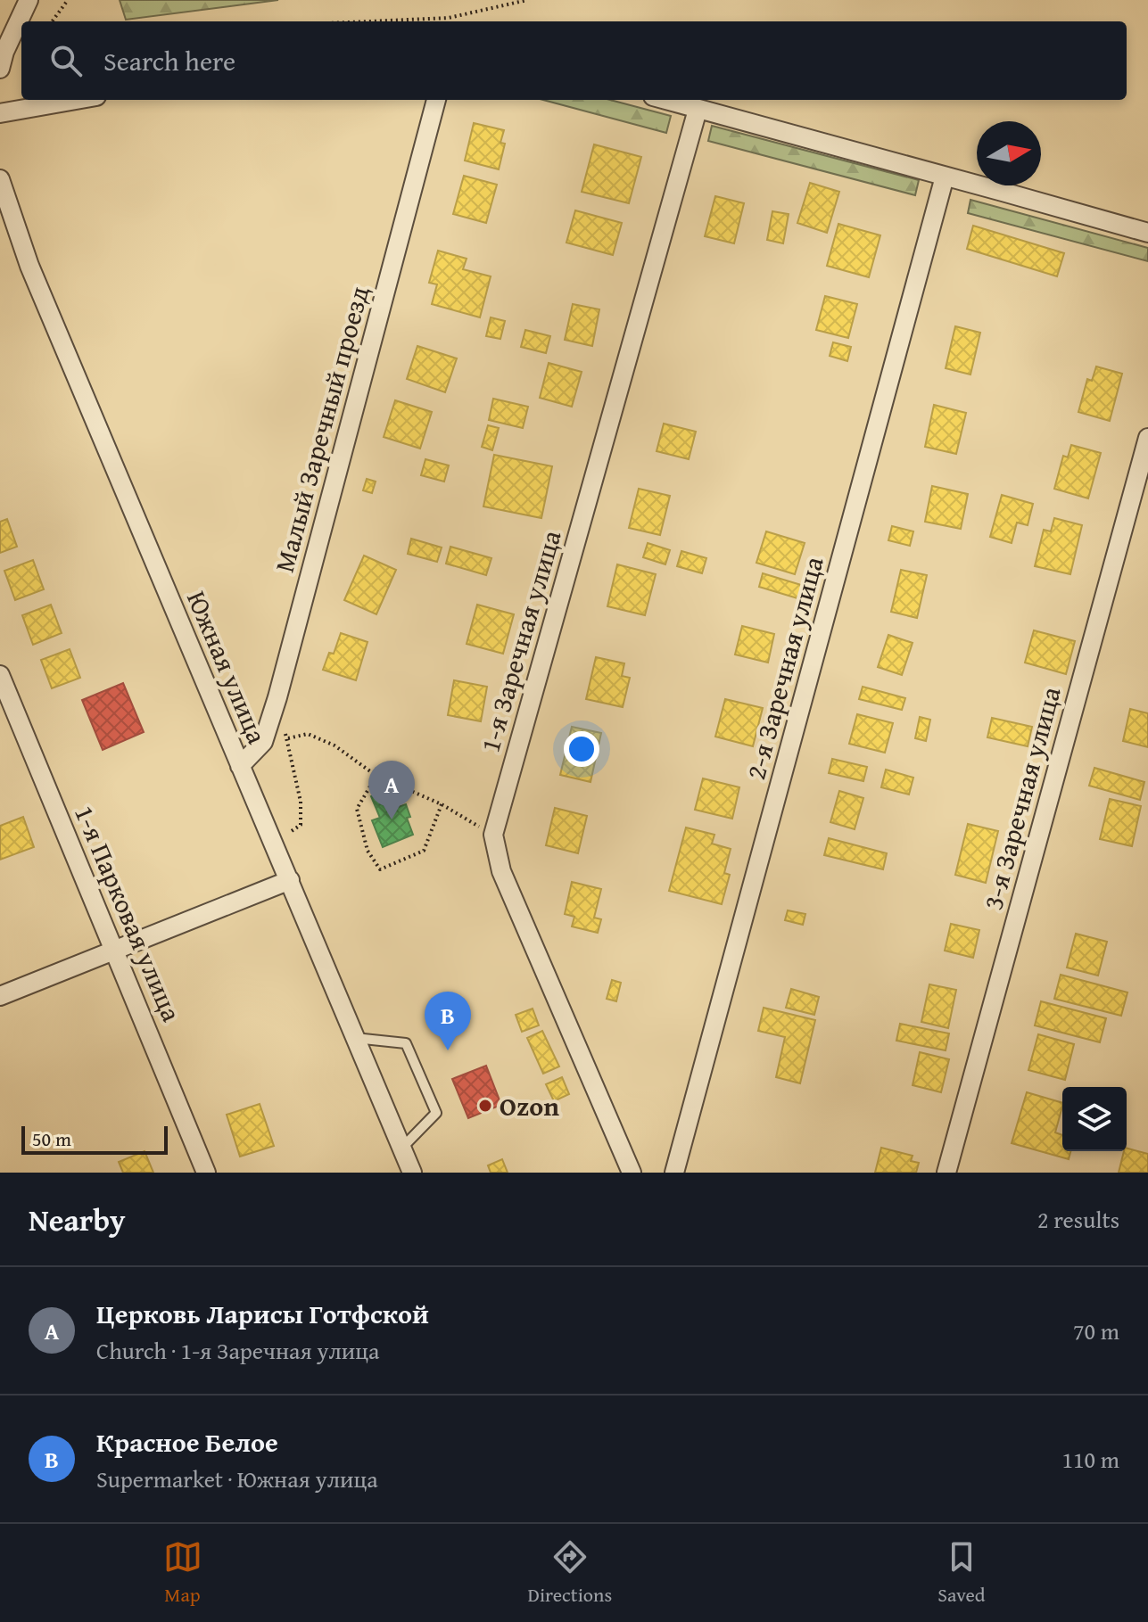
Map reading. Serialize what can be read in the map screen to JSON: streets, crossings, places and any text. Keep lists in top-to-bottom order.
{
  "streets": {
    "street": [
      "Малый Заречный проезд",
      "1-я Заречная улица",
      "Южная улица",
      "2-я Заречная улица",
      "3-я Заречная улица",
      "1-я Парковая улица"
    ]
  },
  "crossings": [
    ["Малый Заречный проезд", "Южная улица"]
  ],
  "places": ["Ozon"],
  "scale_bar": "50 m",
  "north": "right",
  "page": {
    "search": "Search here",
    "pins": ["A", "B"],
    "scale": "50 m",
    "heading": ["Nearby", "2 results"],
    "list": [
      {
        "mark": "A",
        "name": "Церковь Ларисы Готфской",
        "note": "Church · 1-я Заречная улица",
        "value": "70 m"
      },
      {
        "mark": "B",
        "name": "Красное Белое",
        "note": "Supermarket · Южная улица",
        "value": "110 m"
      }
    ],
    "nav": ["Map", "Directions", "Saved"]
  }
}
